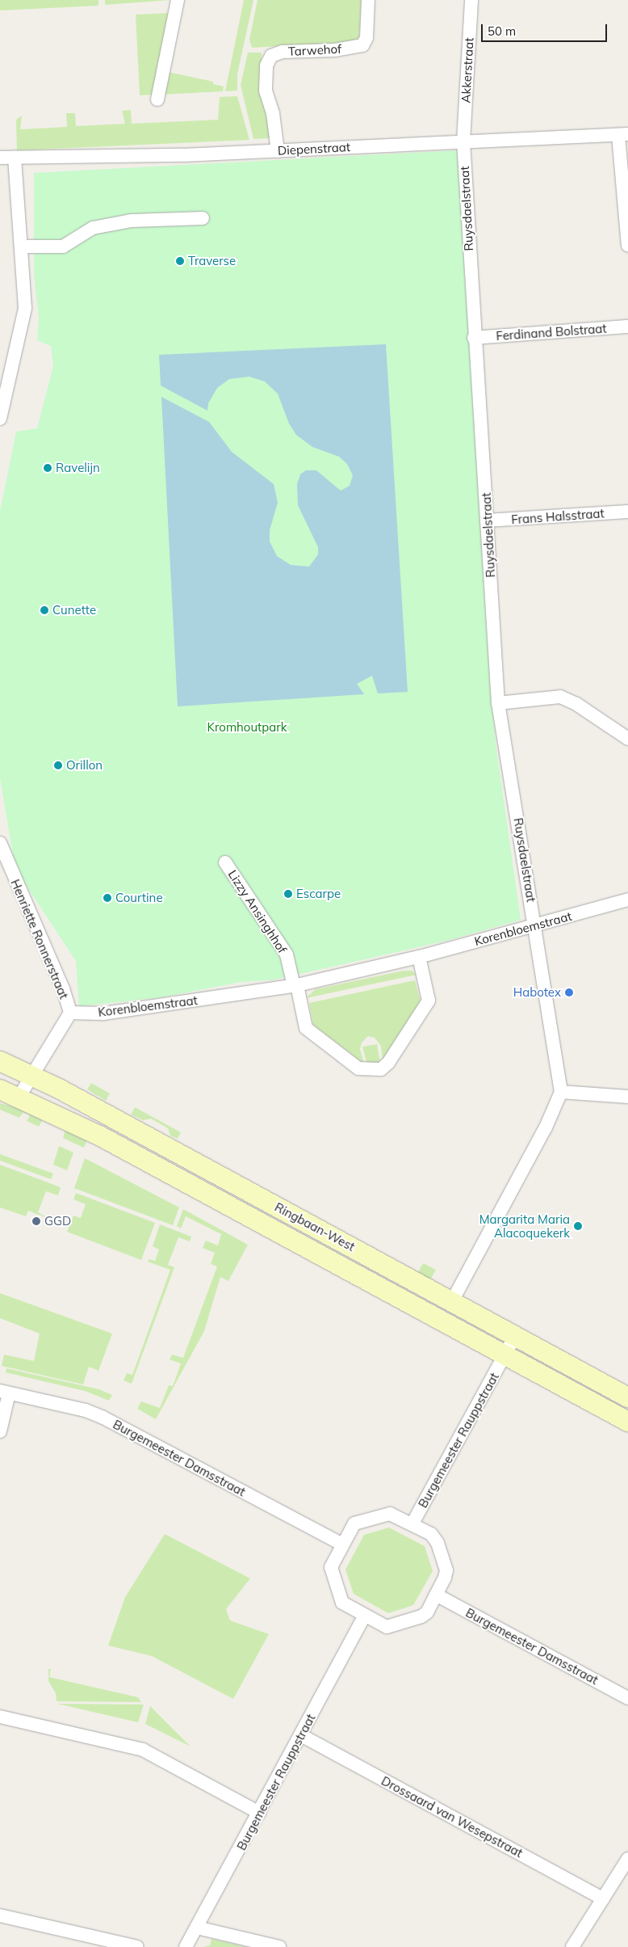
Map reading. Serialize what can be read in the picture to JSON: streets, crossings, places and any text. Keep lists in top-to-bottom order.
{
  "streets": {
    "main road": ["Ringbaan-West"],
    "street": [
      "Tarwehof",
      "Akkerstraat",
      "Diepenstraat",
      "Ruysdaelstraat",
      "Ferdinand Bolstraat",
      "Frans Halsstraat",
      "Lizzy Ansinghhof",
      "Korenbloemstraat",
      "Henriette Ronnerstraat",
      "Burgemeester Rauppstraat",
      "Burgemeester Damsstraat",
      "Drossaard van Wesepstraat"
    ]
  },
  "crossings": [
    ["Tarwehof", "Diepenstraat"],
    ["Akkerstraat", "Diepenstraat"],
    ["Akkerstraat", "Ruysdaelstraat"],
    ["Diepenstraat", "Ruysdaelstraat"],
    ["Ruysdaelstraat", "Ferdinand Bolstraat"],
    ["Ruysdaelstraat", "Frans Halsstraat"],
    ["Ruysdaelstraat", "Korenbloemstraat"],
    ["Lizzy Ansinghhof", "Korenbloemstraat"],
    ["Korenbloemstraat", "Henriette Ronnerstraat"],
    ["Ringbaan-West", "Burgemeester Rauppstraat"],
    ["Burgemeester Rauppstraat", "Burgemeester Damsstraat"],
    ["Burgemeester Rauppstraat", "Drossaard van Wesepstraat"]
  ],
  "parks": ["Kromhoutpark"],
  "places": [
    "Traverse",
    "Ravelijn",
    "Cunette",
    "Orillon",
    "Escarpe",
    "Courtine",
    "Habotex",
    "GGD",
    "Margarita Maria Alacoquekerk"
  ],
  "scale_bar": "50 m"
}
